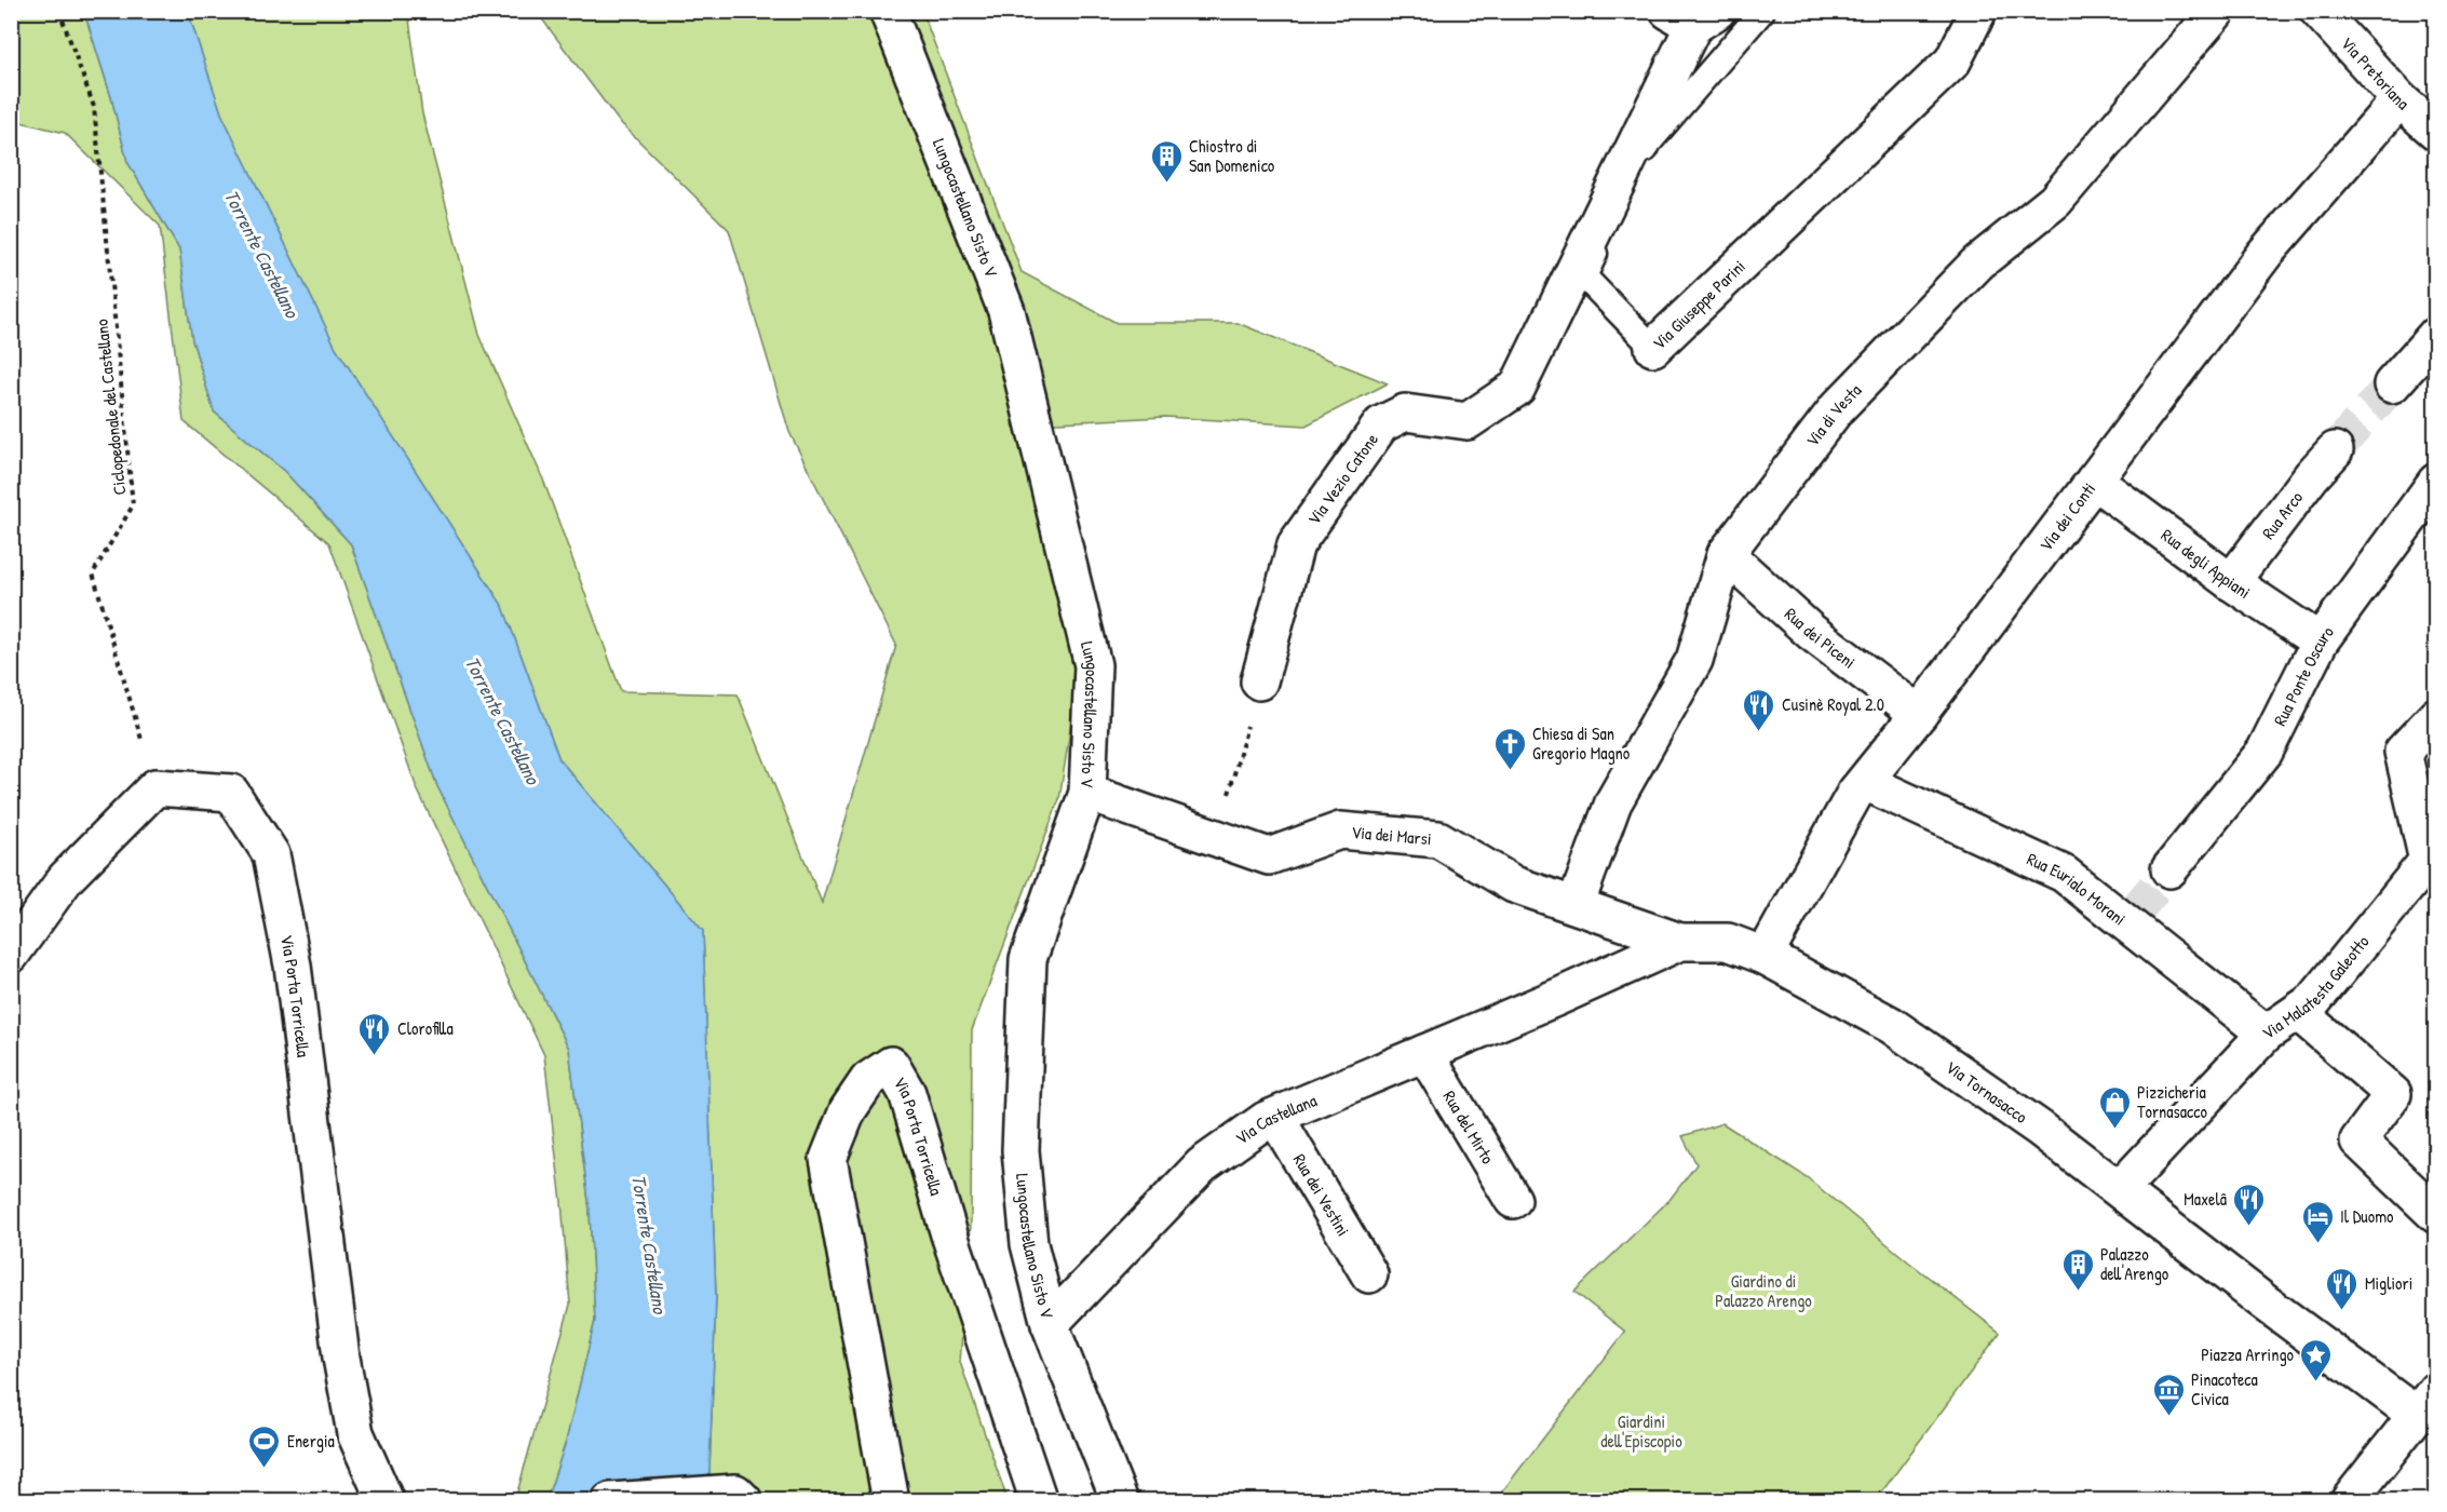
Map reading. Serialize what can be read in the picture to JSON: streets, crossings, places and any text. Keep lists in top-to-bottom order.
{
  "streets": {
    "street": [
      "Via Pretoriana",
      "Lungocastellano Sisto V",
      "Via Giuseppe Parini",
      "Via di Vesta",
      "Via Vezio Catone",
      "Rua Arco",
      "Via dei Conti",
      "Rua degli Appiani",
      "Rua dei Piceni",
      "Rua Ponte Oscuro",
      "Via dei Marsi",
      "Rua Eurialo Morani",
      "Via Malatesta Galeotto",
      "Via Porta Torricella",
      "Via Tornasacco",
      "Via Castellana",
      "Rua del Mirto",
      "Rua dei Vestini"
    ],
    "path": ["Ciclopedonale del Castellano"]
  },
  "crossings": [
    ["Via Pretoriana", "Via dei Conti"],
    ["Lungocastellano Sisto V", "Via dei Marsi"],
    ["Lungocastellano Sisto V", "Via Castellana"],
    ["Ciclopedonale del Castellano", "Via Porta Torricella"],
    ["Via di Vesta", "Rua dei Piceni"],
    ["Via di Vesta", "Via dei Marsi"],
    ["Rua Arco", "Rua degli Appiani"],
    ["Via dei Conti", "Rua degli Appiani"],
    ["Via dei Conti", "Rua dei Piceni"],
    ["Via dei Conti", "Rua Eurialo Morani"],
    ["Via dei Conti", "Via Tornasacco"],
    ["Rua degli Appiani", "Rua Ponte Oscuro"],
    ["Via dei Marsi", "Via Tornasacco"],
    ["Via dei Marsi", "Via Castellana"],
    ["Rua Eurialo Morani", "Via Malatesta Galeotto"],
    ["Via Malatesta Galeotto", "Via Tornasacco"],
    ["Via Tornasacco", "Via Castellana"],
    ["Via Castellana", "Rua del Mirto"],
    ["Via Castellana", "Rua dei Vestini"]
  ],
  "water": ["Torrente Castellano"],
  "parks": ["Giardino di Palazzo Arengo", "Giardini dell'Episcopio"],
  "places": {
    "building": ["Chiostro di San Domenico", "Palazzo dell'Arengo"],
    "restaurant": [
      "Cusinè Royal 2.0",
      "Clorofilla",
      "Maxelâ",
      "Migliori"
    ],
    "church": ["Chiesa di San Gregorio Magno"],
    "shop": ["Pizzicheria Tornasacco"],
    "hotel": ["Il Duomo"],
    "place": ["Piazza Arringo"],
    "museum": ["Pinacoteca Civica"],
    "sports": ["Energia"]
  }
}
